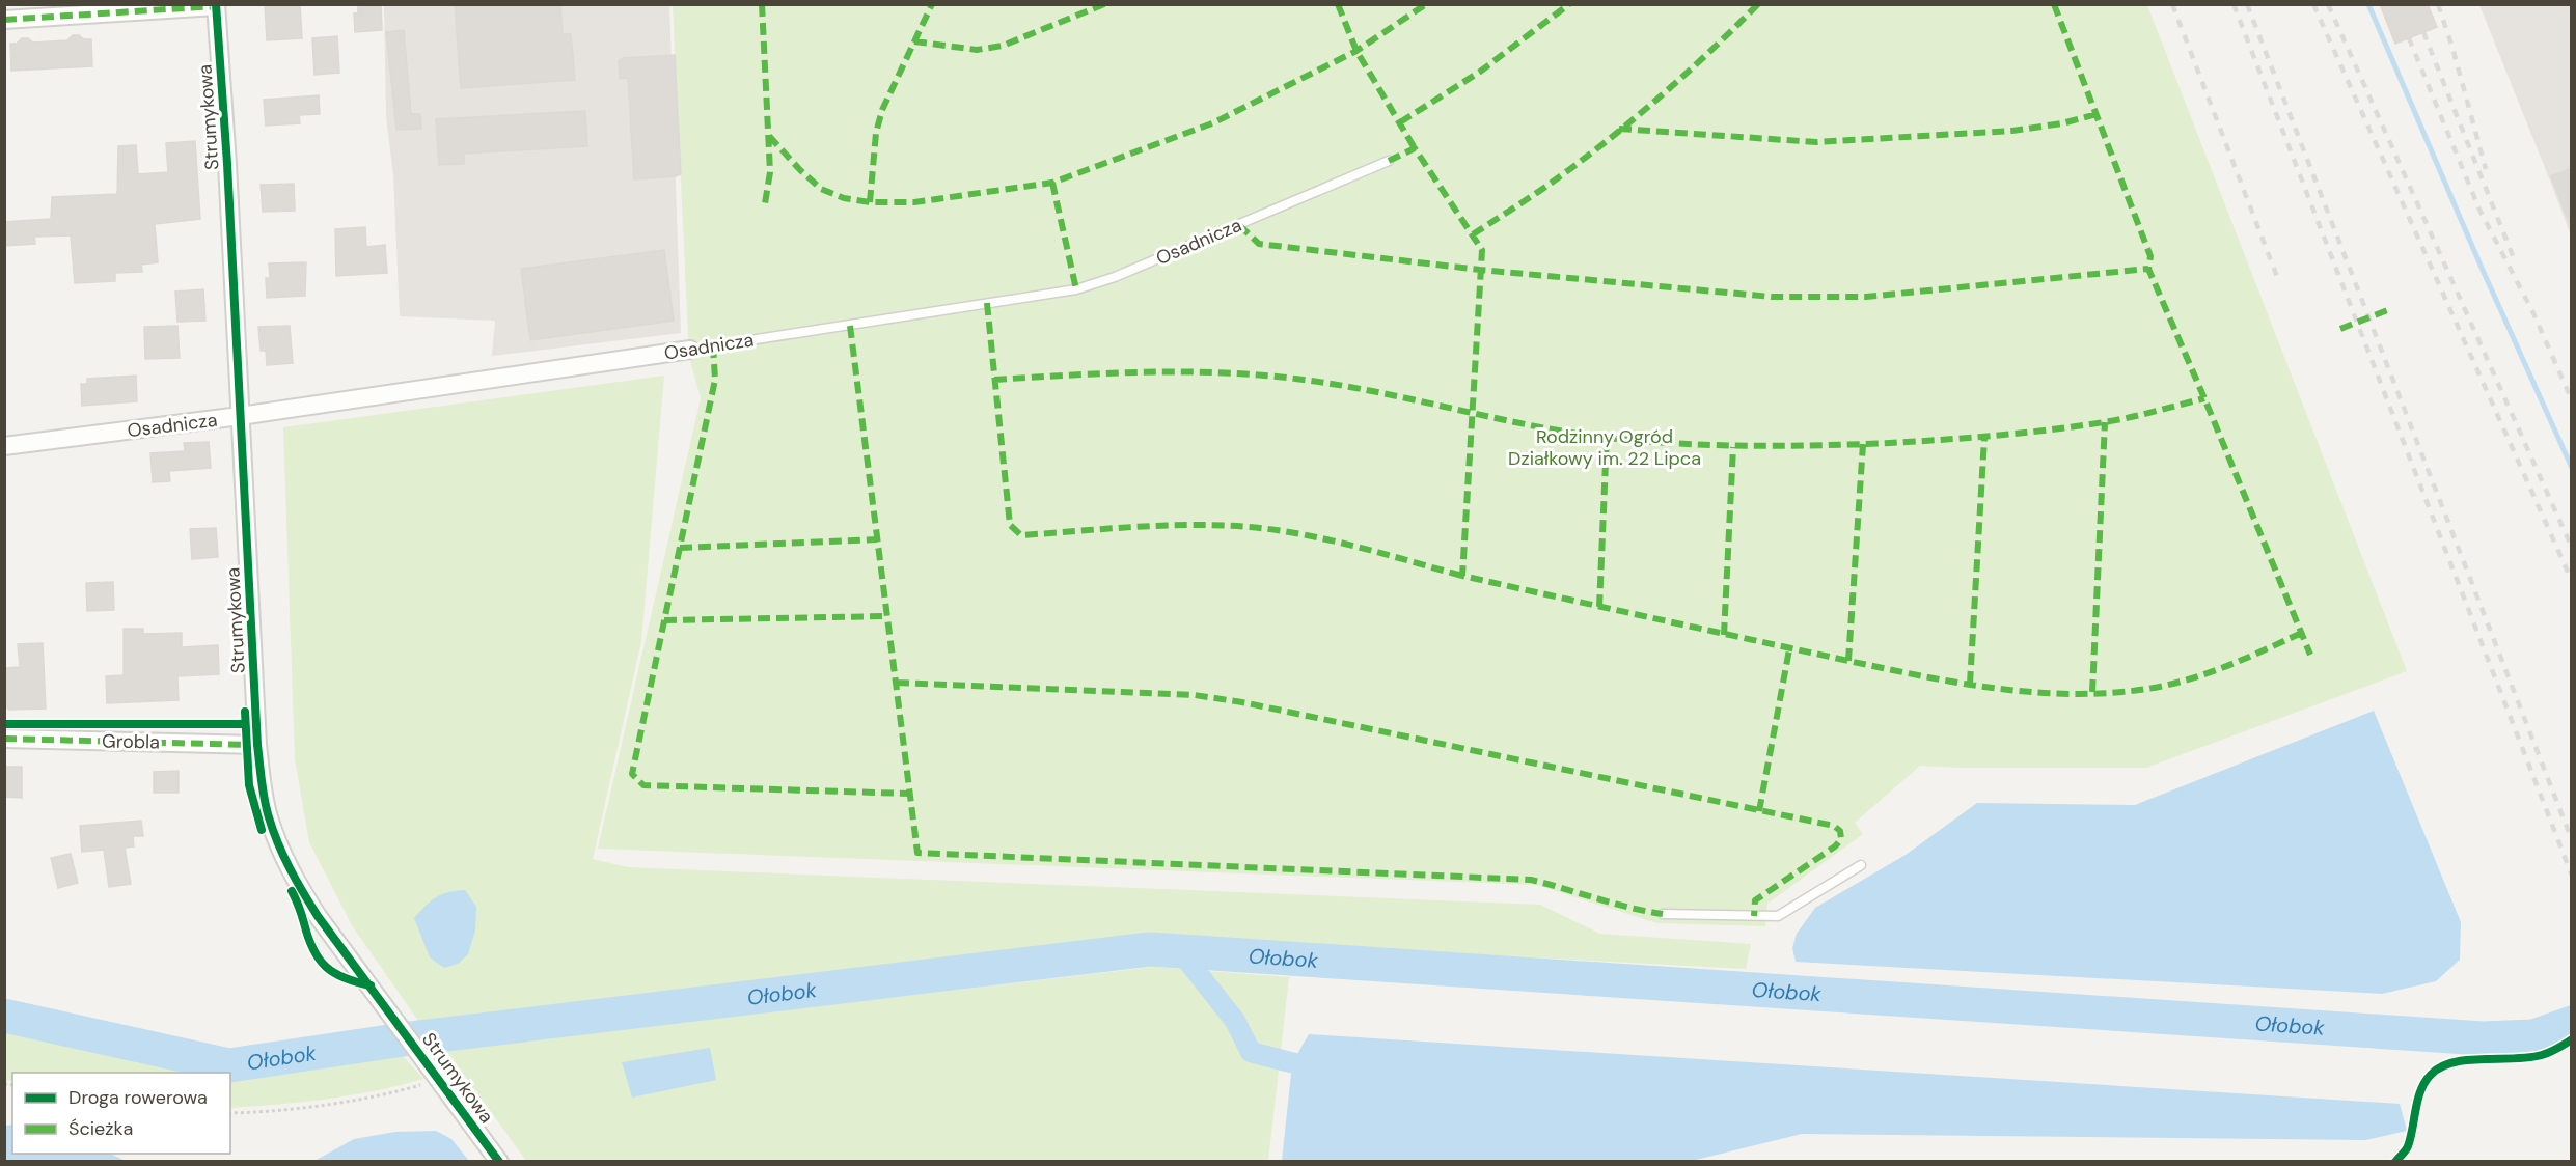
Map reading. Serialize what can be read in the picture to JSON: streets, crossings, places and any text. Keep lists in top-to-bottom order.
{
  "streets": {
    "street": ["Strumykowa", "Osadnicza", "Grobla"]
  },
  "crossings": [
    ["Strumykowa", "Osadnicza"],
    ["Strumykowa", "Grobla"]
  ],
  "water": ["Ołobok"],
  "parks": ["Rodzinny Ogród Działkowy im. 22 Lipca"],
  "legend": ["Droga rowerowa", "Ścieżka"]
}
